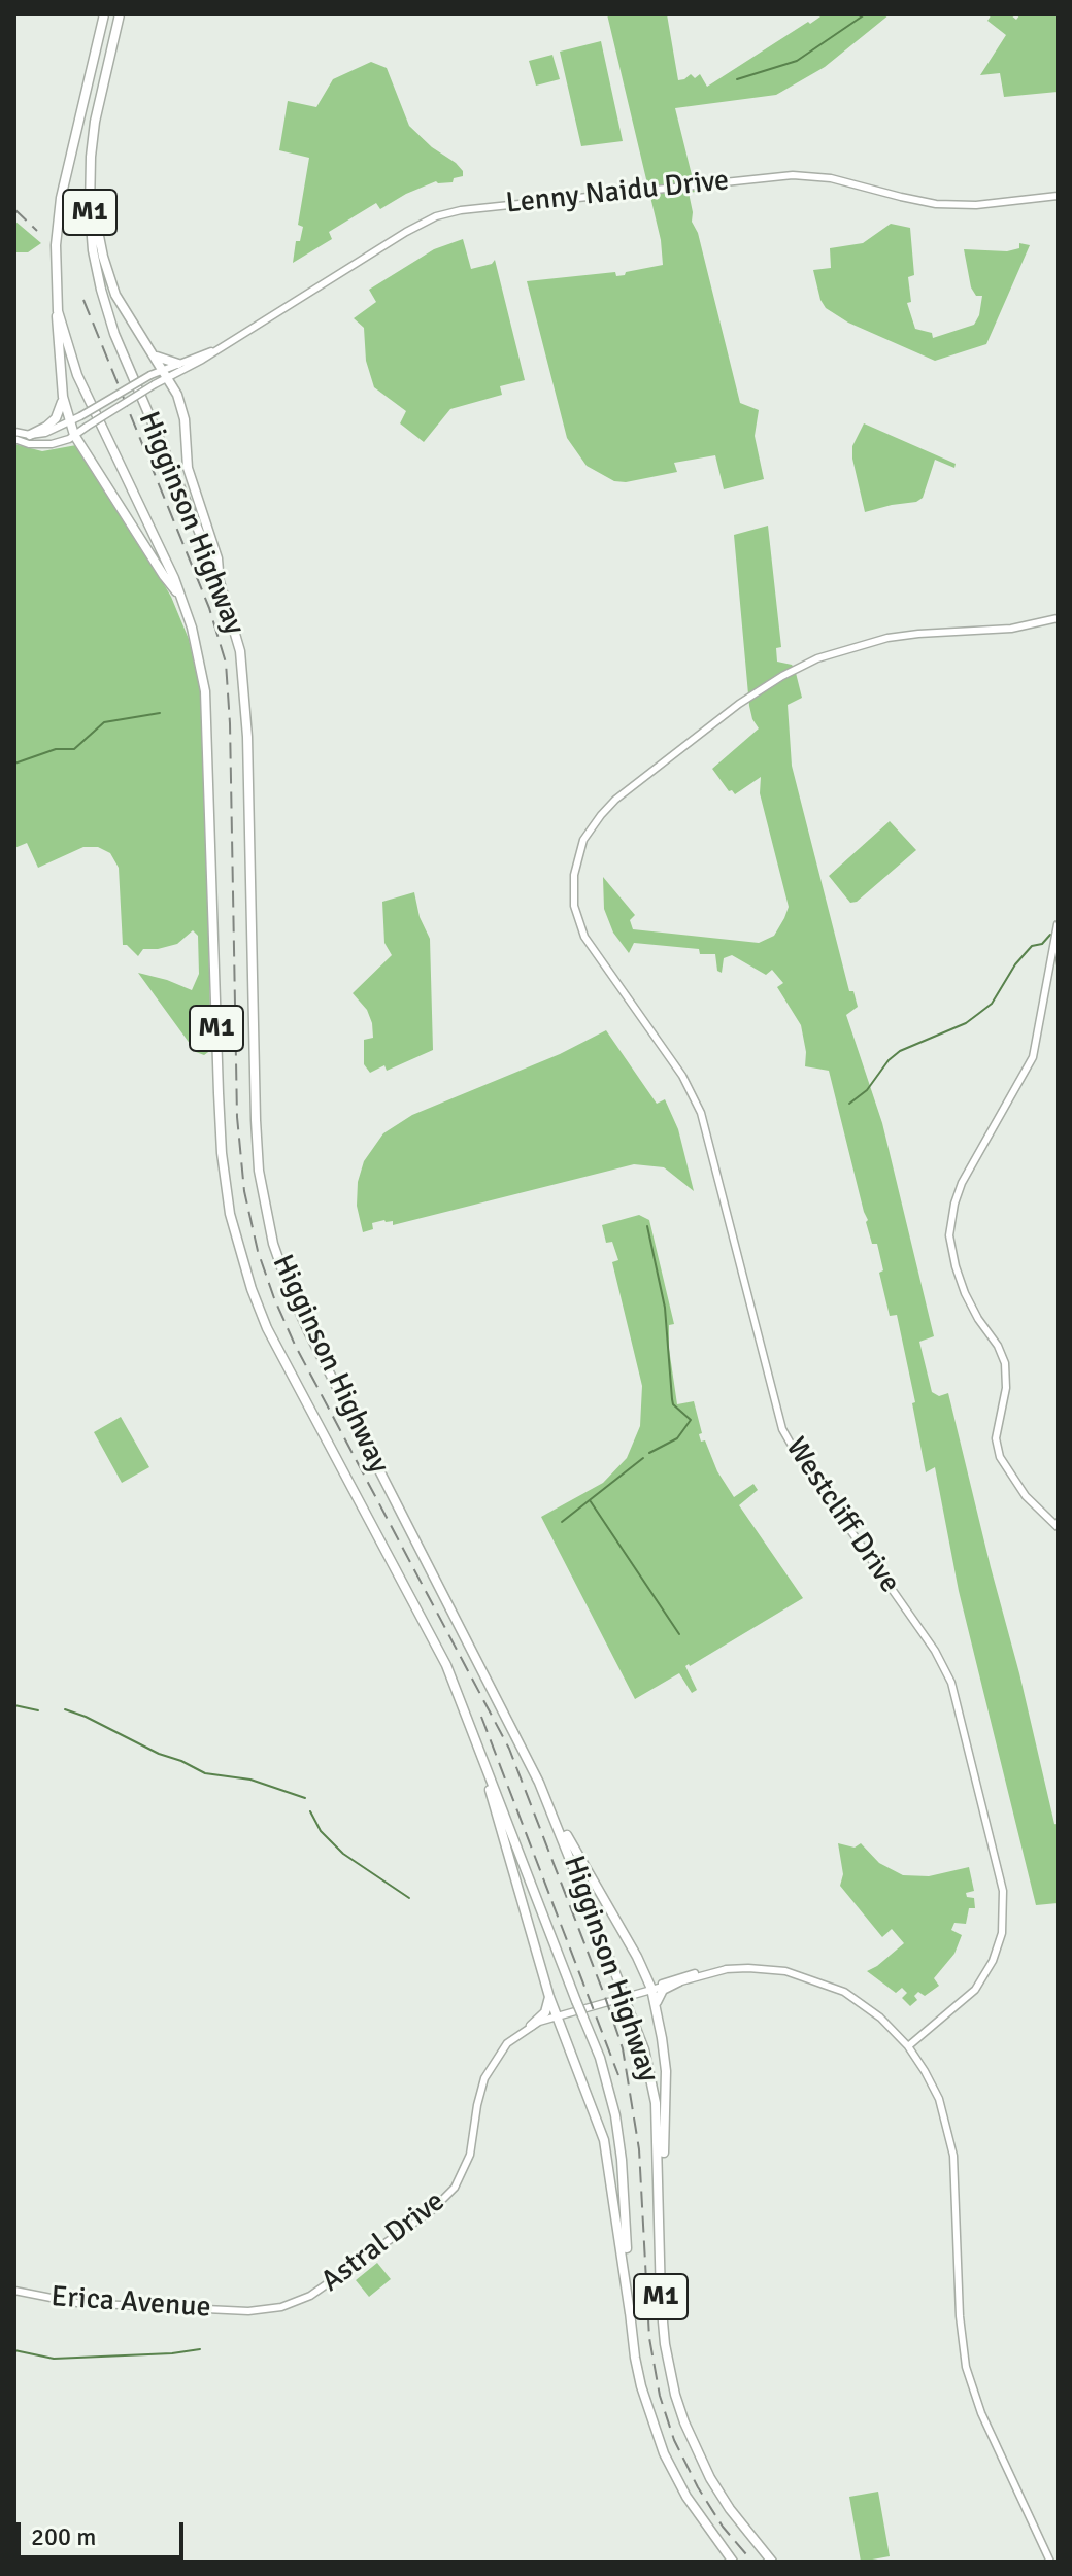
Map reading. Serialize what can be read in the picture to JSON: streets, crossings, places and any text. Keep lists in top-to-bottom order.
{
  "streets": {
    "highway": ["M1", "Higginson Highway"],
    "street": [
      "Lenny Naidu Drive",
      "Westcliff Drive",
      "Astral Drive",
      "Erica Avenue"
    ]
  },
  "crossings": [
    ["Astral Drive", "Erica Avenue"]
  ],
  "scale_bar": "200 m"
}
